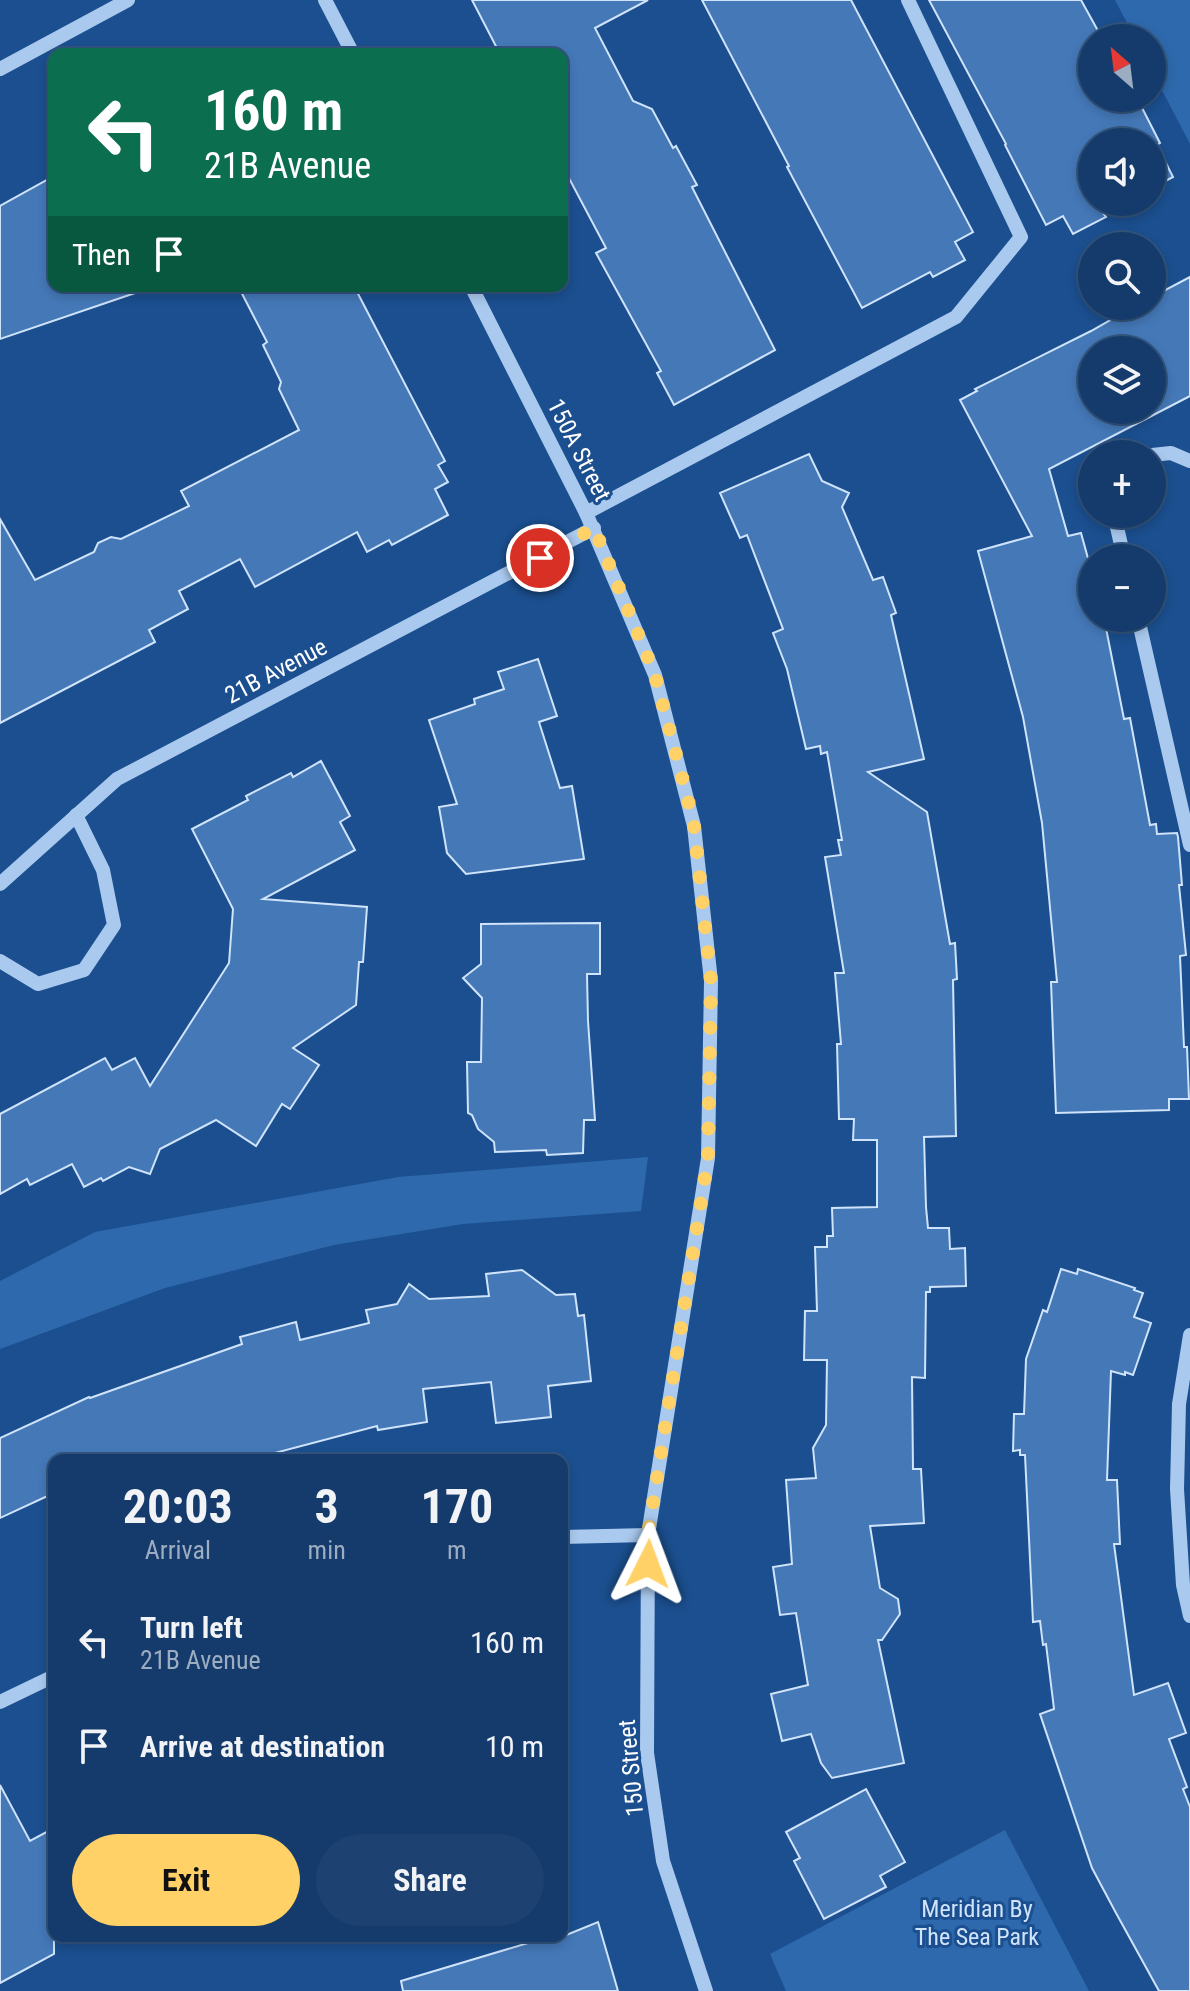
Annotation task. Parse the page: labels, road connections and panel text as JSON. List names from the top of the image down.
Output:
{
  "streets": {
    "street": ["150A Street", "21B Avenue", "150 Street"]
  },
  "crossings": [
    ["150A Street", "21B Avenue"],
    ["150A Street", "150 Street"]
  ],
  "parks": ["Meridian By The Sea Park"],
  "north": "top left",
  "page": {
    "map_buttons": ["+", "−"],
    "turn": ["160 m", "21B Avenue"],
    "then": "Then",
    "eta": [
      "20:03",
      "Arrival",
      "3",
      "min",
      "170",
      "m"
    ],
    "list": [
      {
        "name": "Turn left",
        "note": "21B Avenue",
        "value": "160 m"
      },
      {
        "name": "Arrive at destination",
        "value": "10 m"
      }
    ],
    "buttons": ["Exit", "Share"]
  }
}
